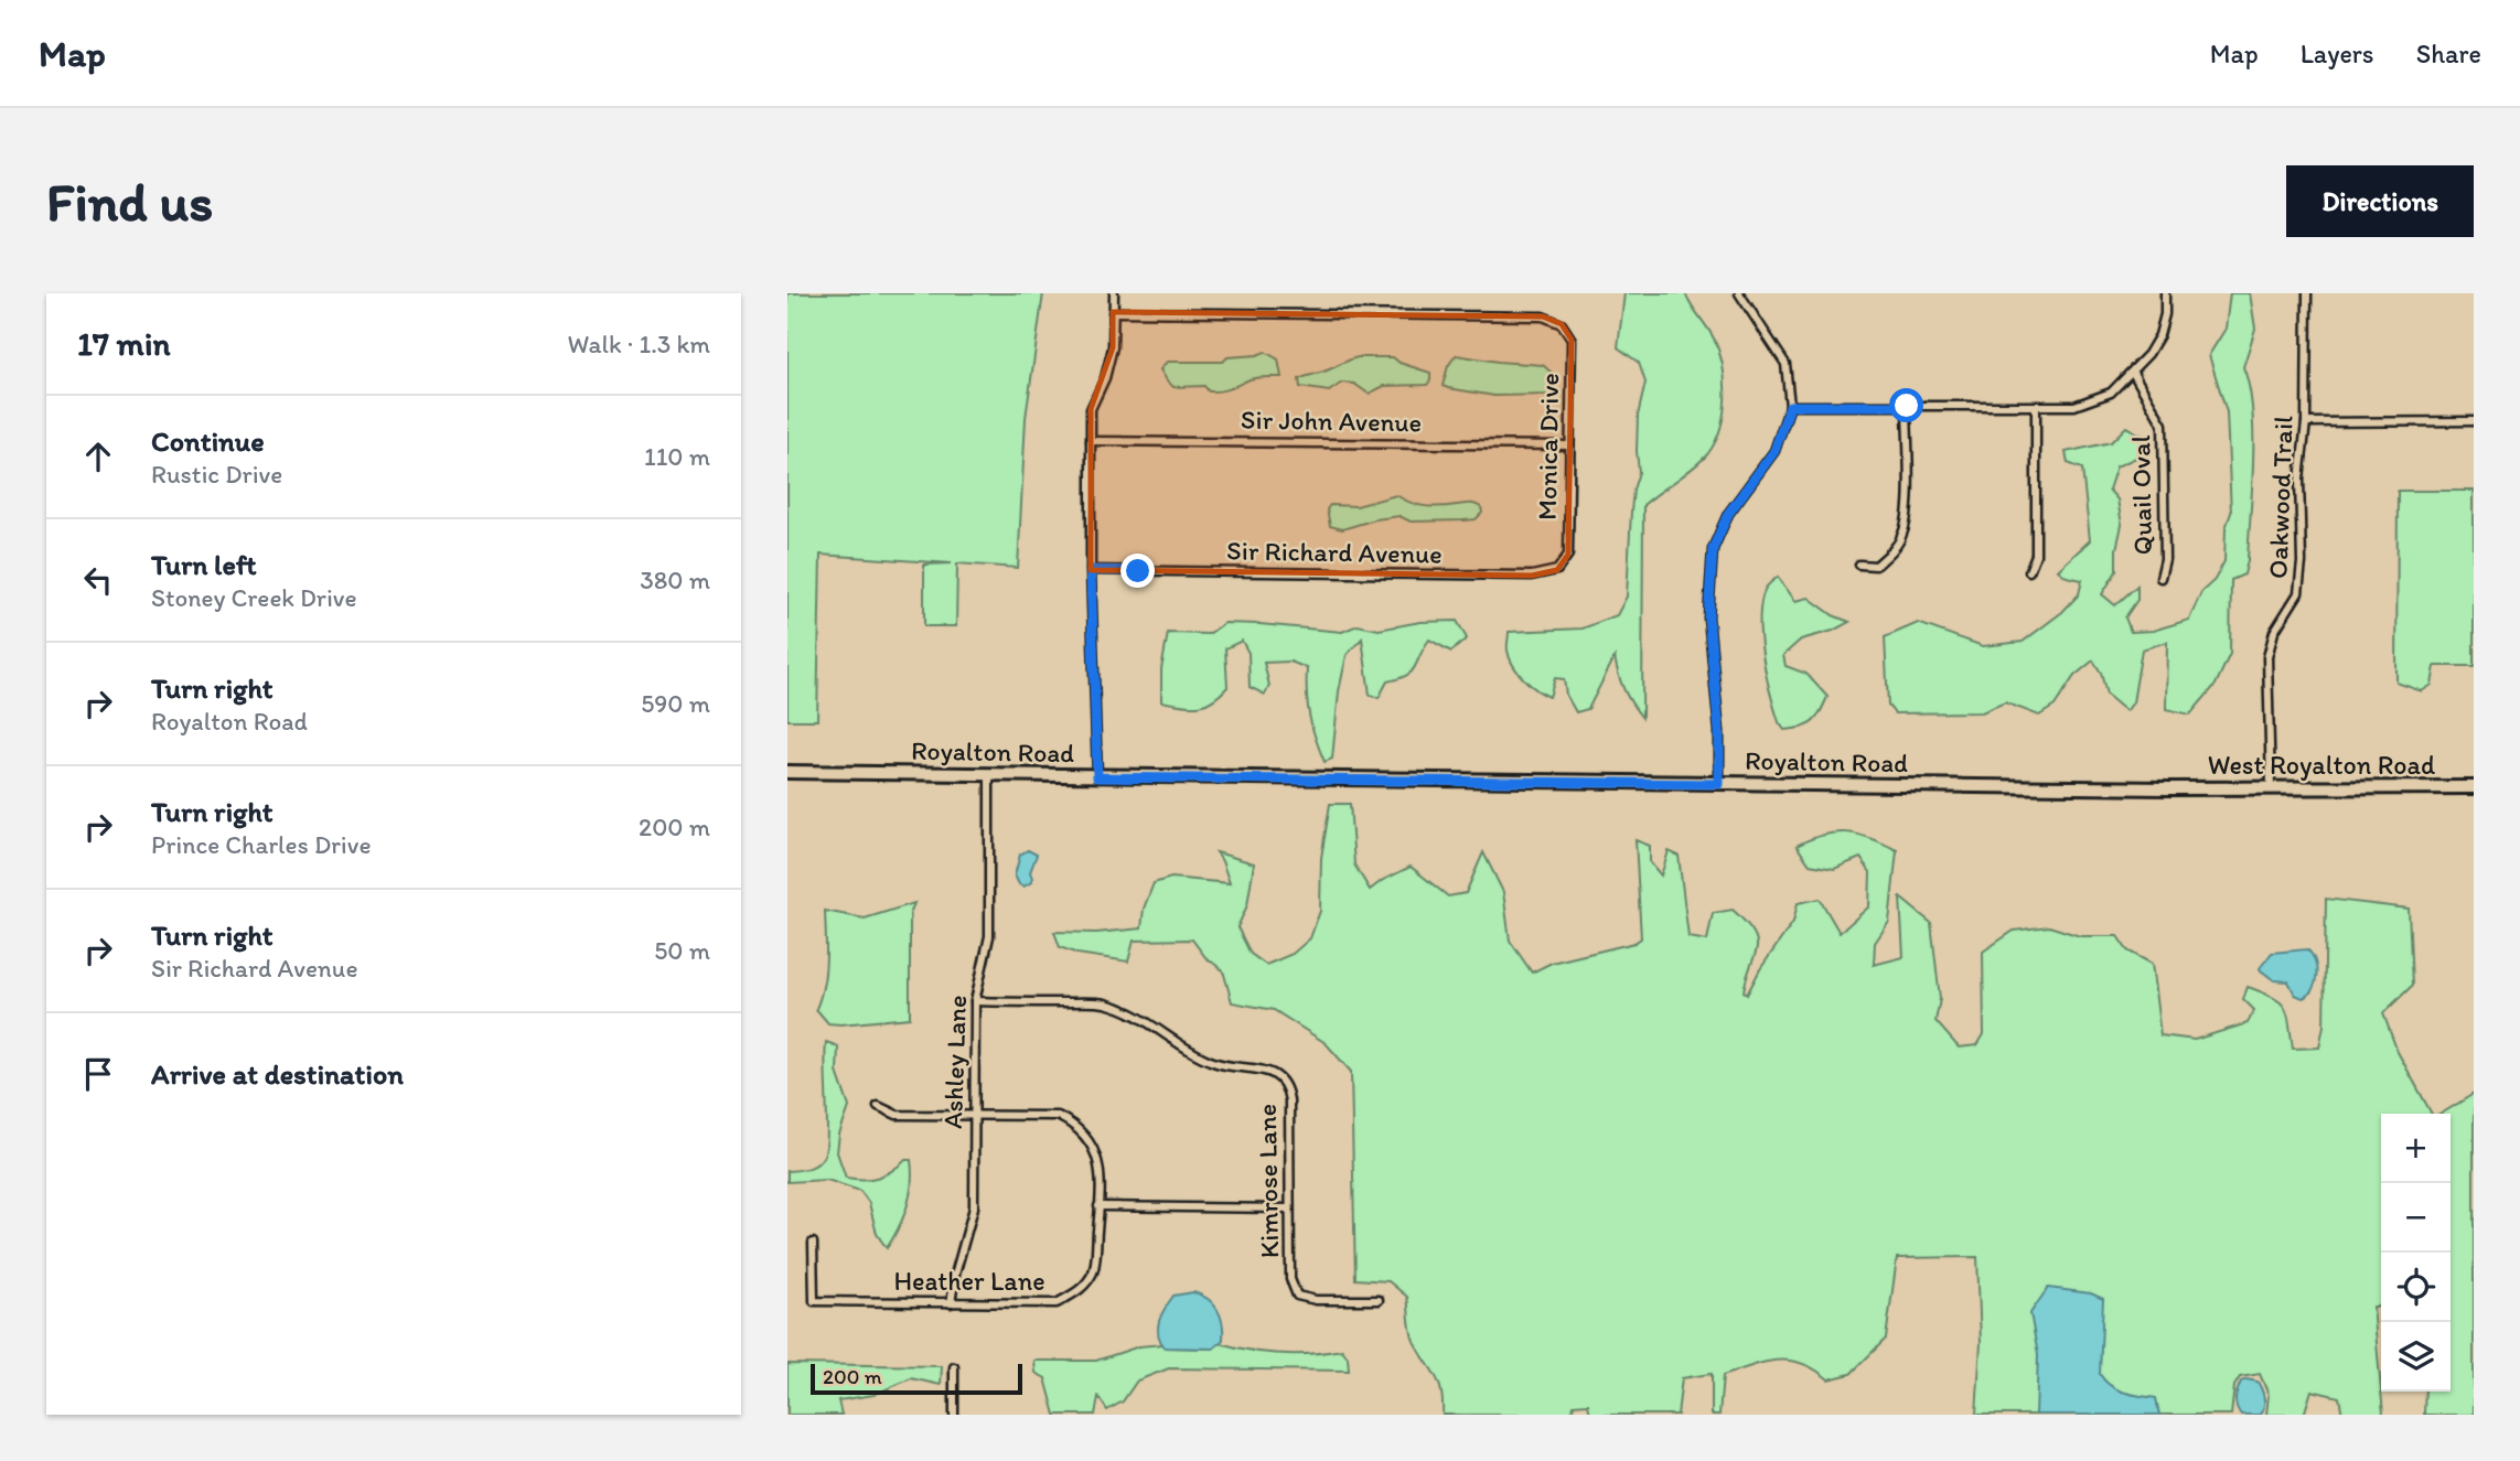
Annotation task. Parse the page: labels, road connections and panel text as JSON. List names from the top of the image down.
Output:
{
  "streets": {
    "main road": ["Royalton Road", "West Royalton Road"],
    "street": [
      "Sir John Avenue",
      "Monica Drive",
      "Quail Oval",
      "Oakwood Trail",
      "Sir Richard Avenue",
      "Ashley Lane",
      "Kimrose Lane",
      "Heather Lane"
    ]
  },
  "crossings": [
    ["Sir John Avenue", "Monica Drive"],
    ["Monica Drive", "Sir Richard Avenue"],
    ["Oakwood Trail", "West Royalton Road"],
    ["Royalton Road", "West Royalton Road"],
    ["Royalton Road", "Ashley Lane"],
    ["Ashley Lane", "Kimrose Lane"],
    ["Ashley Lane", "Heather Lane"]
  ],
  "scale_bar": "200 m",
  "page": {
    "header": "Map",
    "nav": ["Map", "Layers", "Share"],
    "buttons": "Directions",
    "title": "Find us",
    "heading": ["17 min", "Walk · 1.3 km"],
    "list": [
      ["Continue", "Rustic Drive", "110 m"],
      ["Turn left", "Stoney Creek Drive", "380 m"],
      ["Turn right", "Royalton Road", "590 m"],
      ["Turn right", "Prince Charles Drive", "200 m"],
      ["Turn right", "Sir Richard Avenue", "50 m"],
      "Arrive at destination"
    ],
    "map_buttons": ["+", "−"],
    "scale": "200 m"
  }
}
